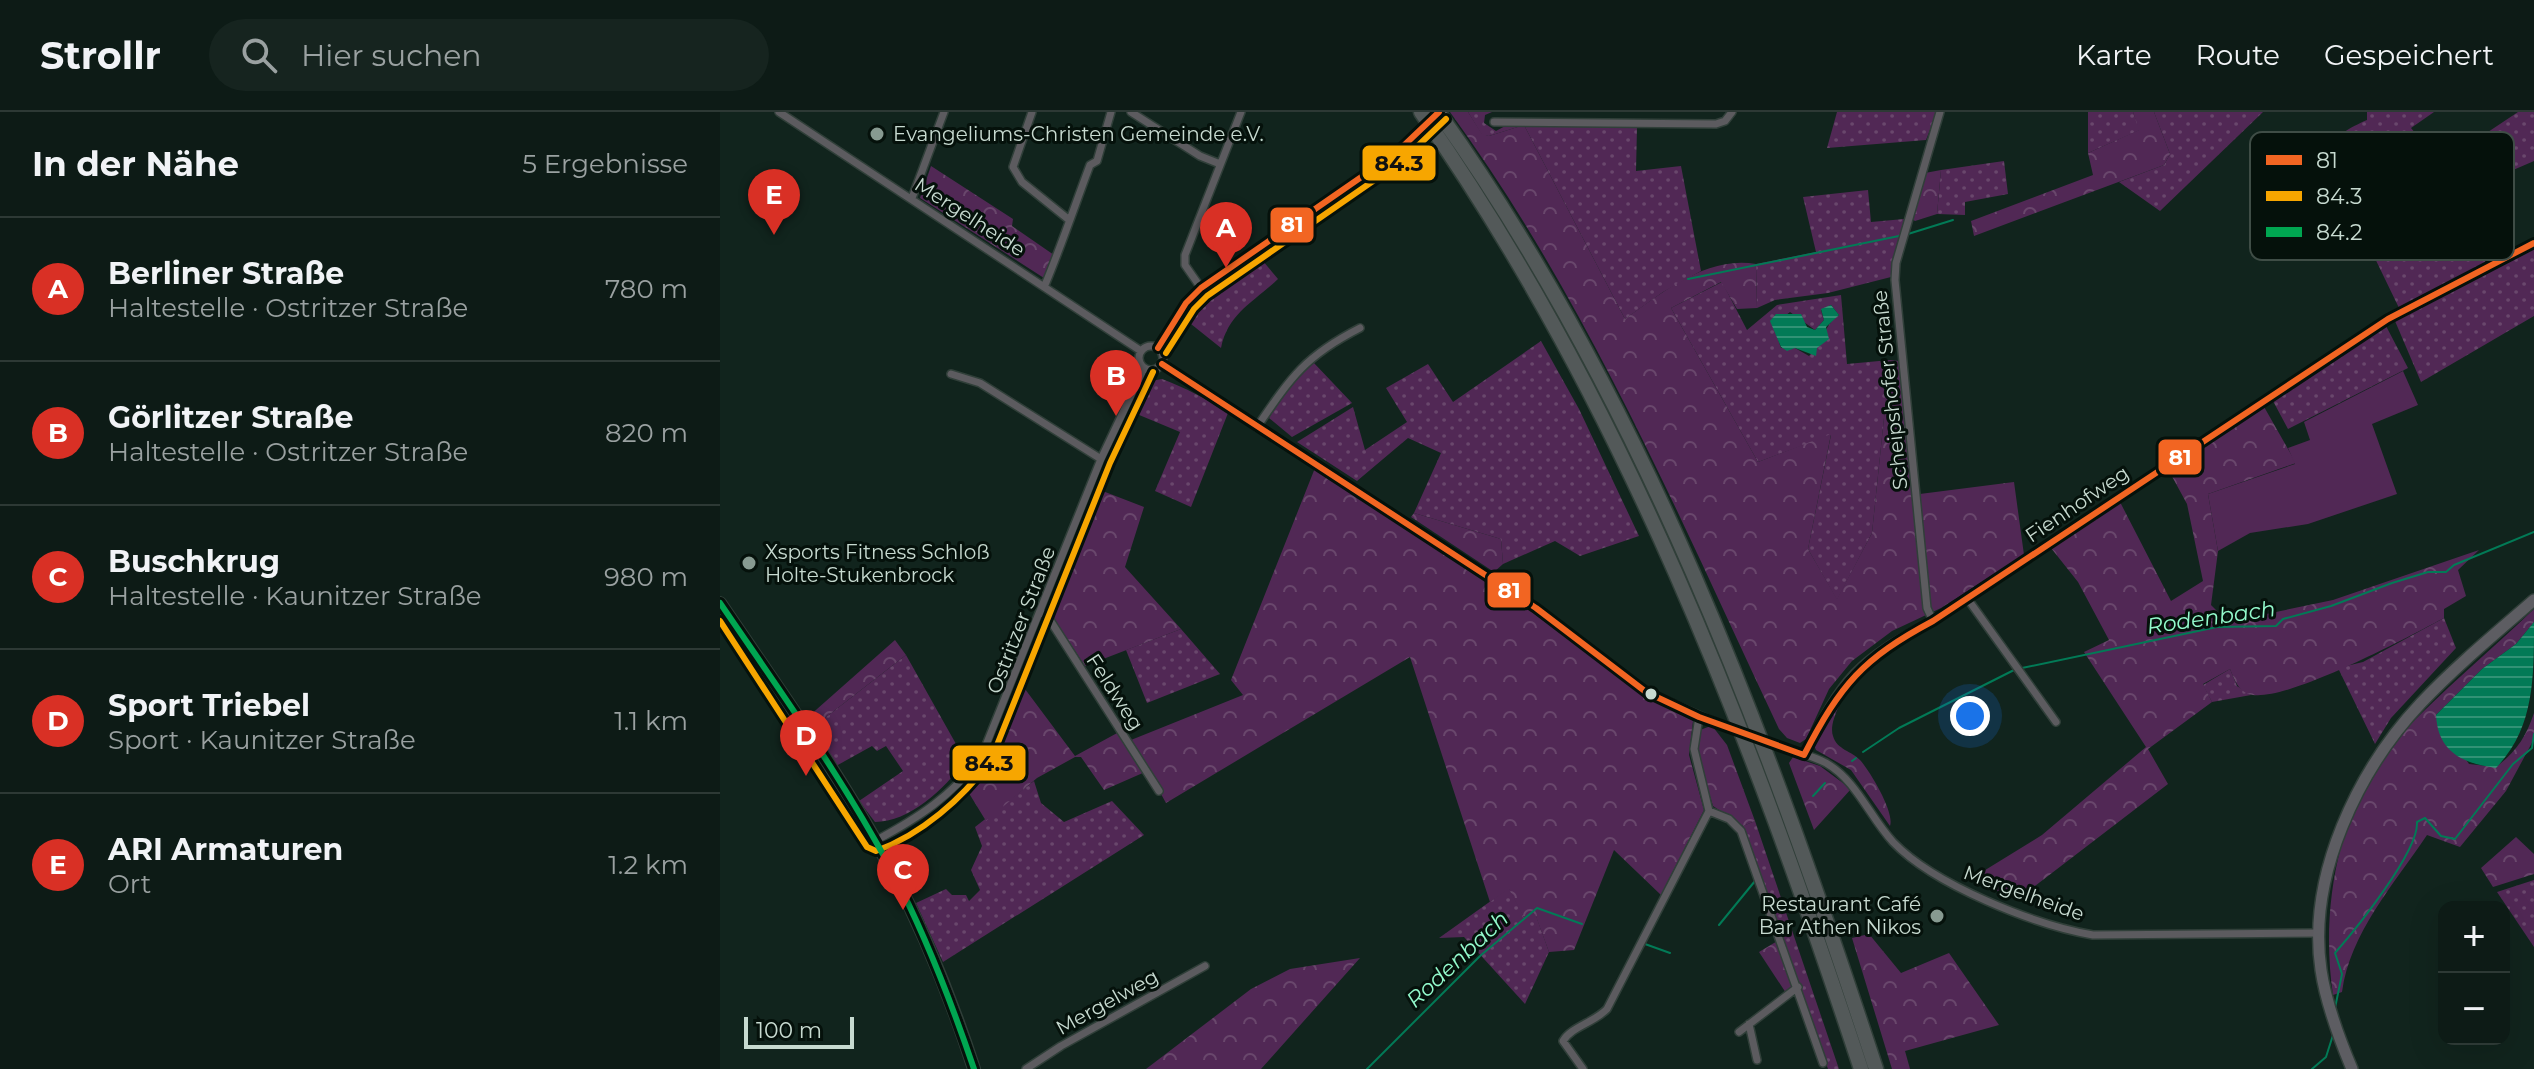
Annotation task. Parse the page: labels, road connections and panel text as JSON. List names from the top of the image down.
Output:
{
  "streets": {
    "street": [
      "Mergelheide",
      "Scheipshofer Straße",
      "Fienhofweg",
      "Ostritzer Straße",
      "Feldweg",
      "Mergelweg"
    ]
  },
  "crossings": [
    ["Mergelheide", "Fienhofweg"],
    ["Mergelheide", "Ostritzer Straße"],
    ["Scheipshofer Straße", "Fienhofweg"],
    ["Ostritzer Straße", "Feldweg"]
  ],
  "water": ["Rodenbach"],
  "places": ["Evangeliums-Christen Gemeinde e.V.", "Xsports Fitness Schloß Holte-Stukenbrock", "Restaurant Café Bar Athen Nikos"],
  "lines": ["transit line 81", "transit line 84.3", "transit line 84.2"],
  "legend": ["81", "84.3", "84.2"],
  "scale_bar": "100 m",
  "page": {
    "header": "Strollr",
    "search": "Hier suchen",
    "nav": ["Karte", "Route", "Gespeichert"],
    "heading": ["In der Nähe", "5 Ergebnisse"],
    "pins": [
      "E",
      "A",
      "B",
      "D",
      "C"
    ],
    "list": [
      {
        "mark": "A",
        "name": "Berliner Straße",
        "note": "Haltestelle · Ostritzer Straße",
        "value": "780 m"
      },
      {
        "mark": "B",
        "name": "Görlitzer Straße",
        "note": "Haltestelle · Ostritzer Straße",
        "value": "820 m"
      },
      {
        "mark": "C",
        "name": "Buschkrug",
        "note": "Haltestelle · Kaunitzer Straße",
        "value": "980 m"
      },
      {
        "mark": "D",
        "name": "Sport Triebel",
        "note": "Sport · Kaunitzer Straße",
        "value": "1.1 km"
      },
      {
        "mark": "E",
        "name": "ARI Armaturen",
        "note": "Ort",
        "value": "1.2 km"
      }
    ],
    "map_buttons": ["+", "−"],
    "scale": "100 m"
  }
}
